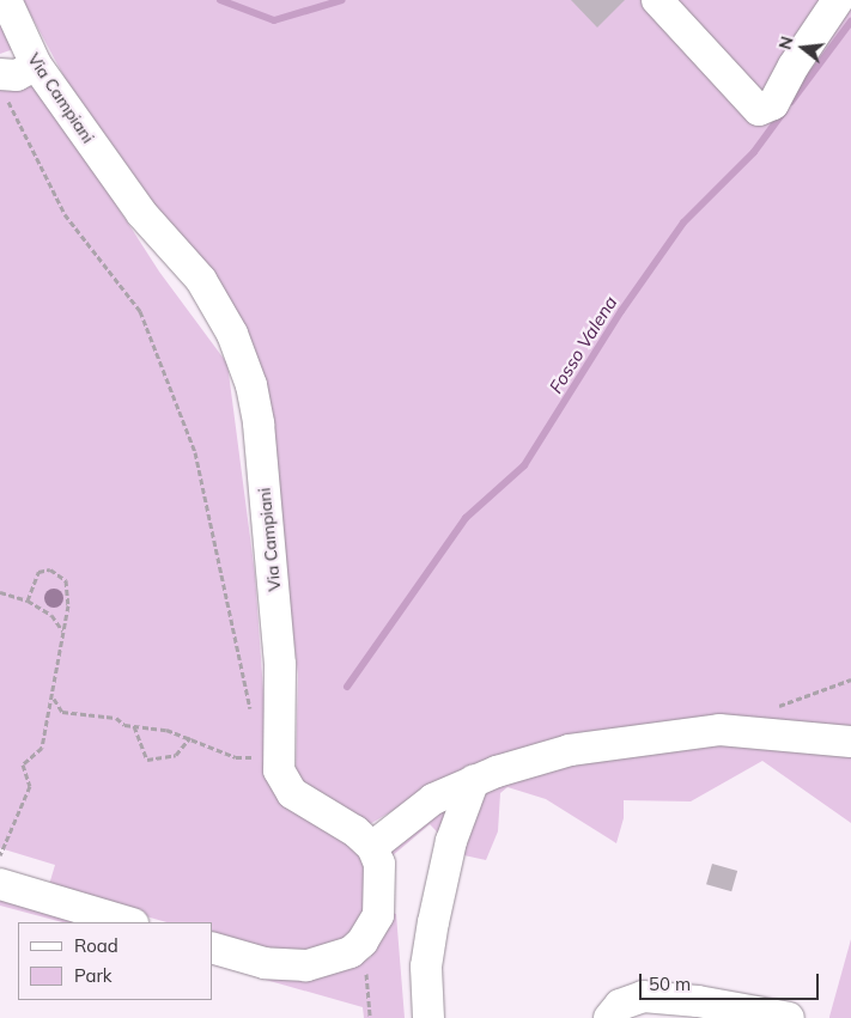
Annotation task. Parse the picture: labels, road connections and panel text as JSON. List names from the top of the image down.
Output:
{
  "streets": {
    "street": ["Via Campiani"]
  },
  "water": ["Fosso Valena"],
  "legend": ["Road", "Park"],
  "scale_bar": "50 m",
  "north": "left"
}
